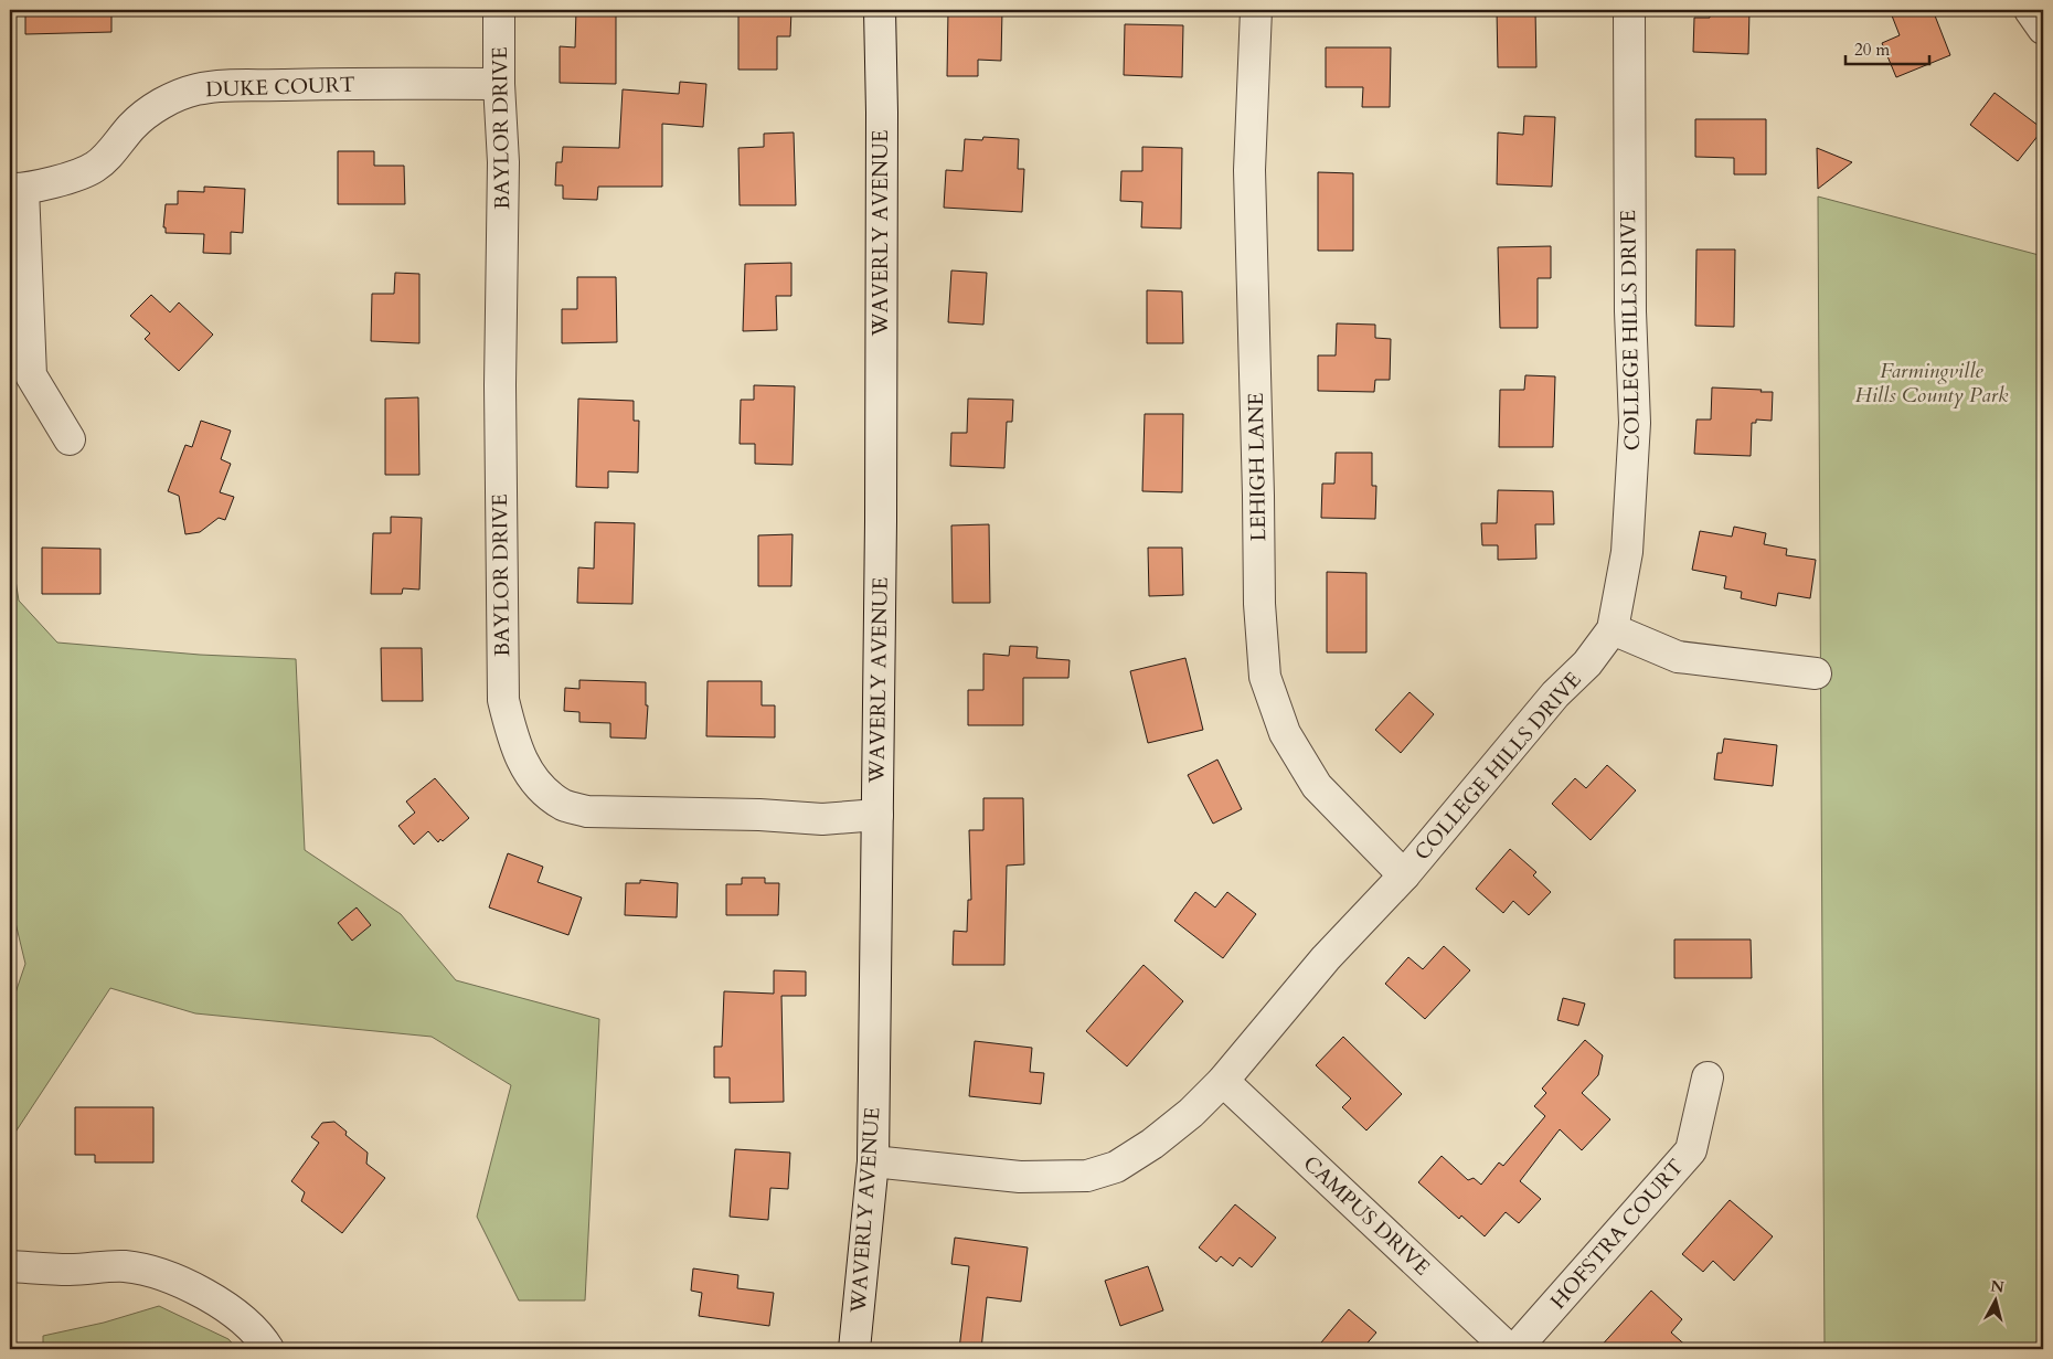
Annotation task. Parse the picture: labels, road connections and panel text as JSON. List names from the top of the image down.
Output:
{
  "streets": {
    "street": [
      "DUKE COURT",
      "BAYLOR DRIVE",
      "WAVERLY AVENUE",
      "COLLEGE HILLS DRIVE",
      "LEHIGH LANE",
      "CAMPUS DRIVE",
      "HOFSTRA COURT"
    ]
  },
  "crossings": [
    ["DUKE COURT", "BAYLOR DRIVE"],
    ["BAYLOR DRIVE", "WAVERLY AVENUE"],
    ["WAVERLY AVENUE", "COLLEGE HILLS DRIVE"],
    ["COLLEGE HILLS DRIVE", "LEHIGH LANE"],
    ["COLLEGE HILLS DRIVE", "CAMPUS DRIVE"]
  ],
  "parks": ["Farmingville Hills County Park"],
  "scale_bar": "20 m",
  "north": "top"
}
